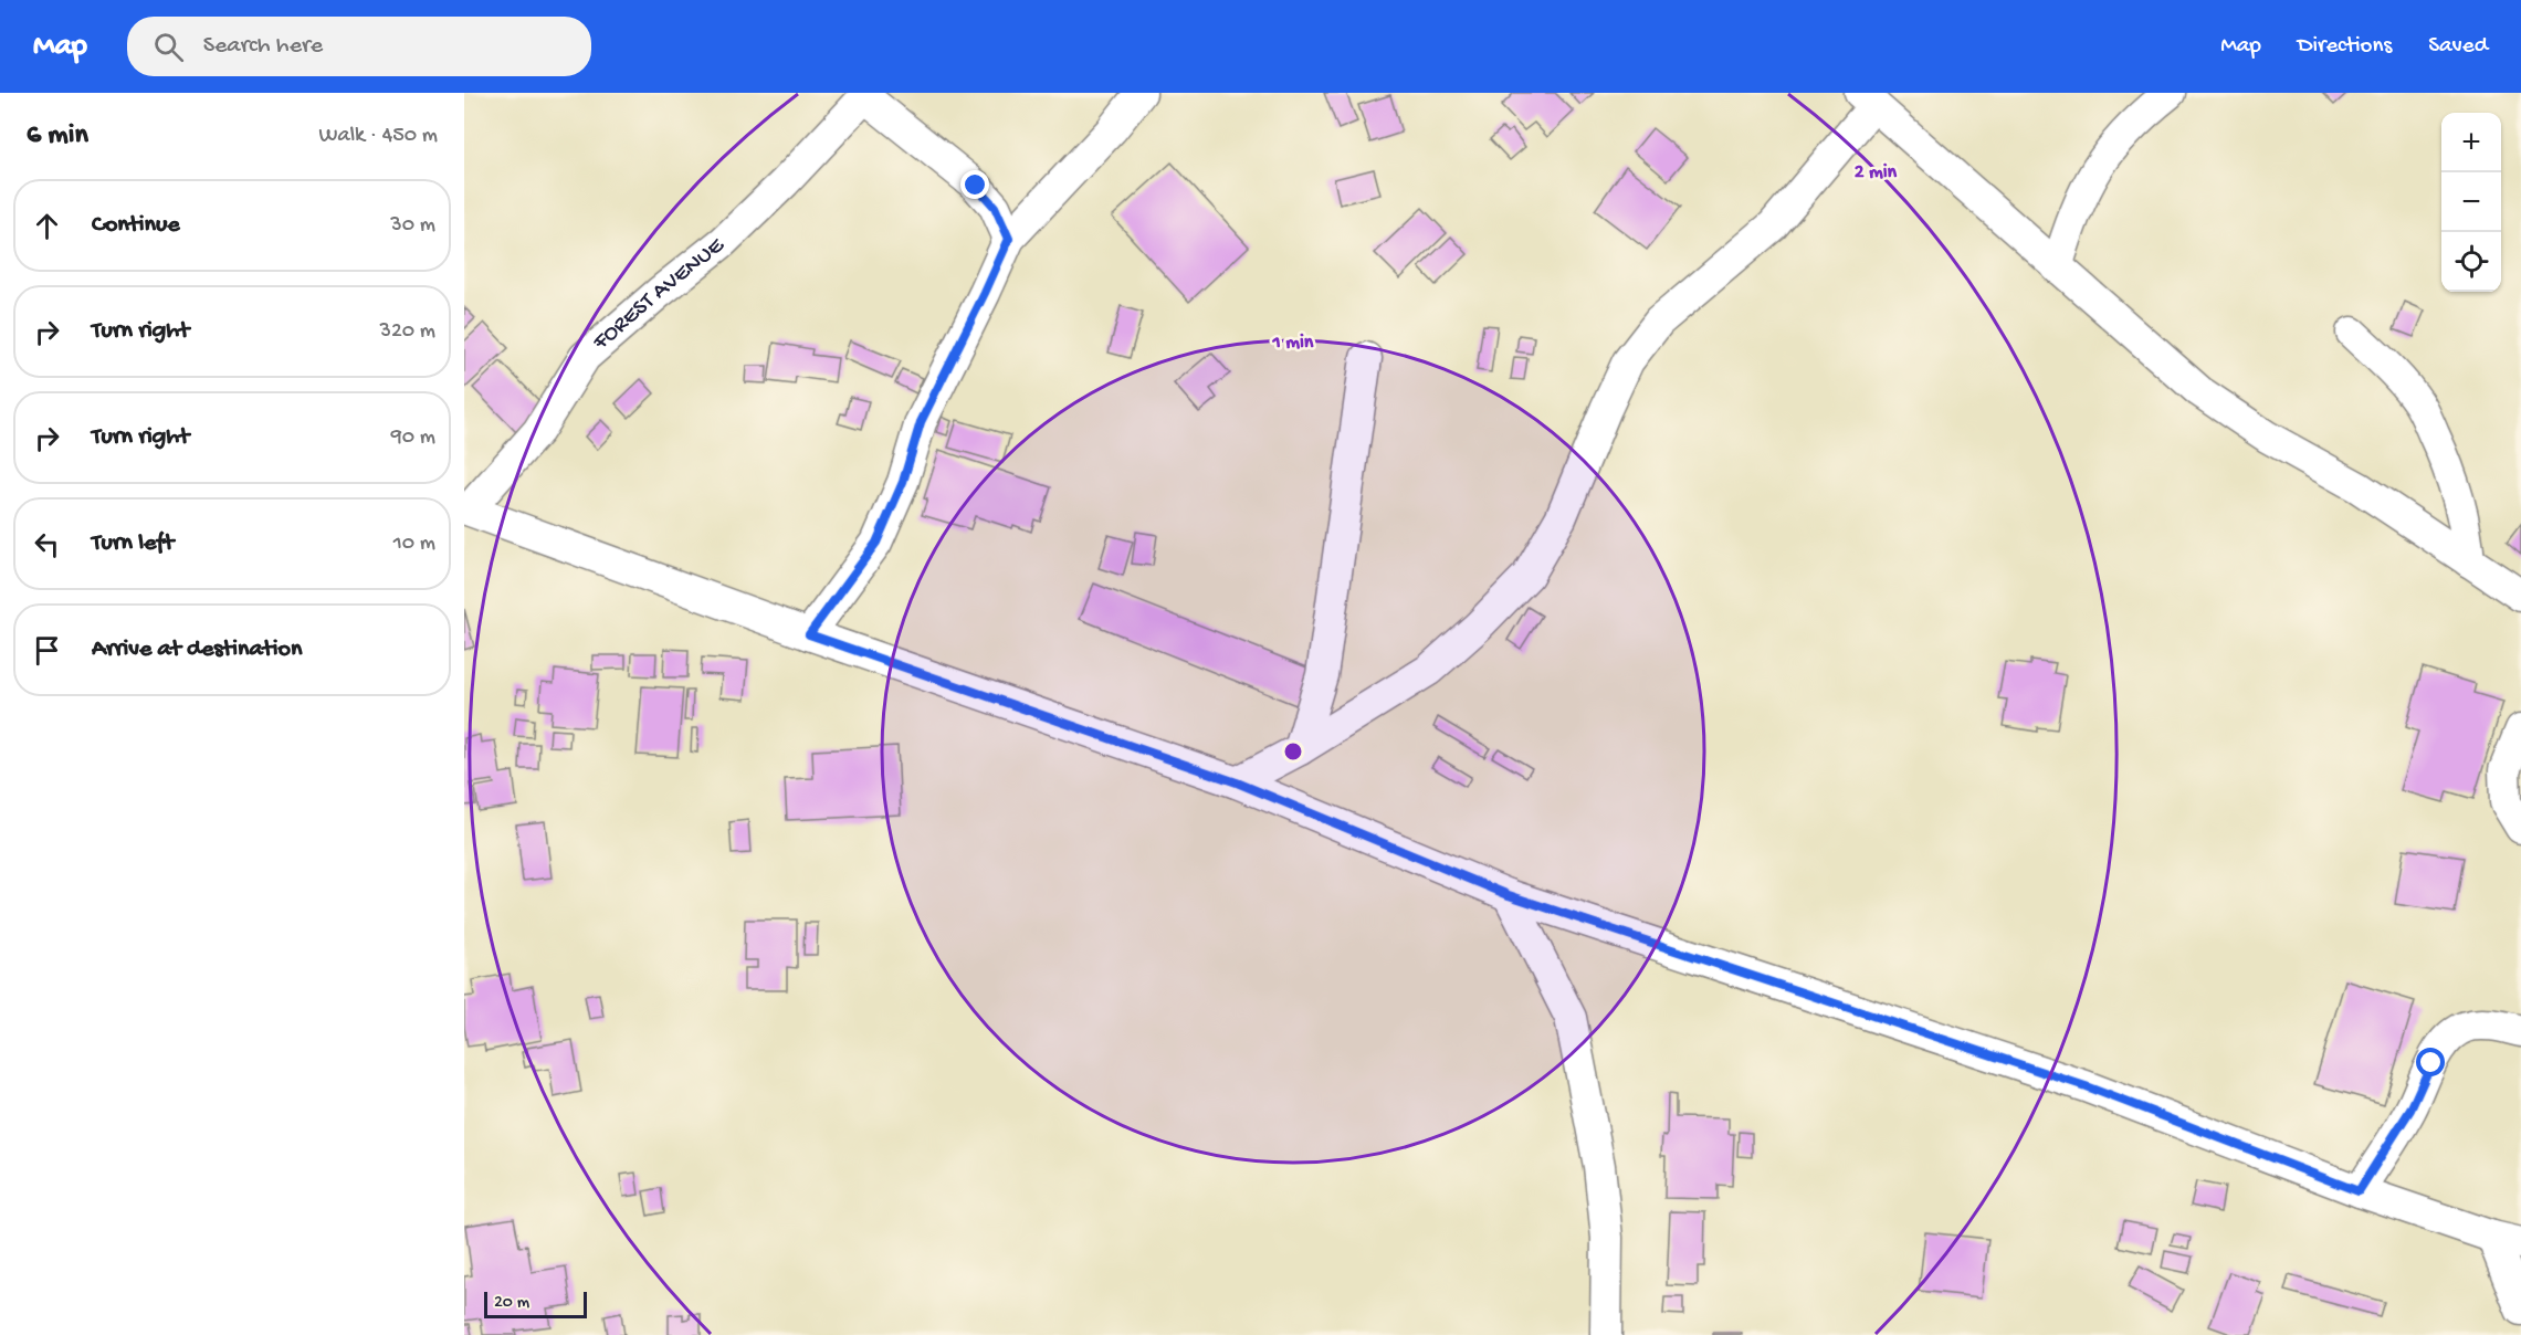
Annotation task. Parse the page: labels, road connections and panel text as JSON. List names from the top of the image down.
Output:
{
  "streets": {
    "street": ["FOREST AVENUE"]
  },
  "scale_bar": "20 m",
  "page": {
    "header": "Map",
    "search": "Search here",
    "nav": ["Map", "Directions", "Saved"],
    "heading": ["6 min", "Walk · 450 m"],
    "map_buttons": ["+", "−"],
    "list": [
      ["Continue", "30 m"],
      ["Turn right", "320 m"],
      ["Turn right", "90 m"],
      ["Turn left", "10 m"],
      "Arrive at destination"
    ],
    "scale": "20 m"
  },
  "rings": ["2 min", "1 min"]
}
